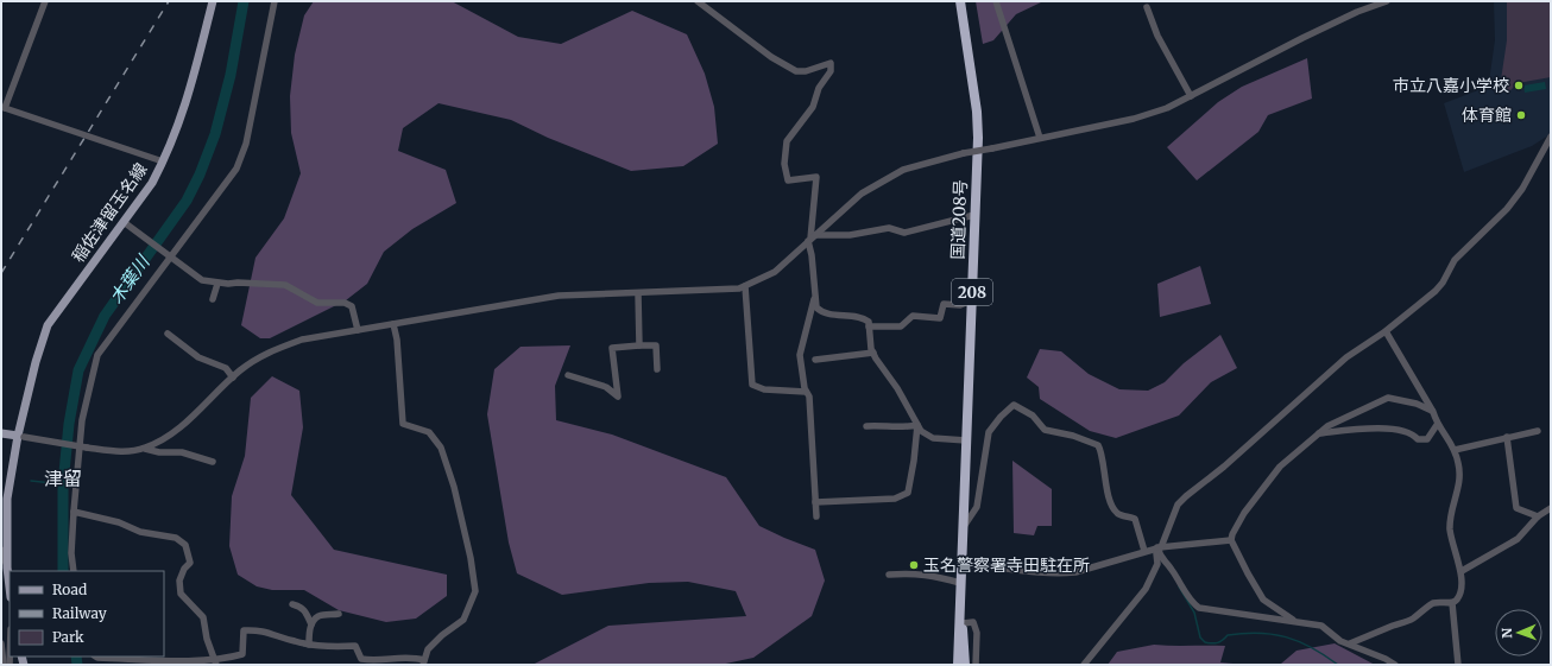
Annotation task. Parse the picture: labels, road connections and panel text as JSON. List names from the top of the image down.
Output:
{
  "streets": {
    "highway": ["国道208号", "208"],
    "main road": ["稲佐津留玉名線"]
  },
  "districts": ["津留"],
  "water": ["木葉川"],
  "places": ["市立八嘉小学校", "体育館", "玉名警察署寺田駐在所"],
  "legend": ["Road", "Railway", "Park"],
  "north": "left"
}
